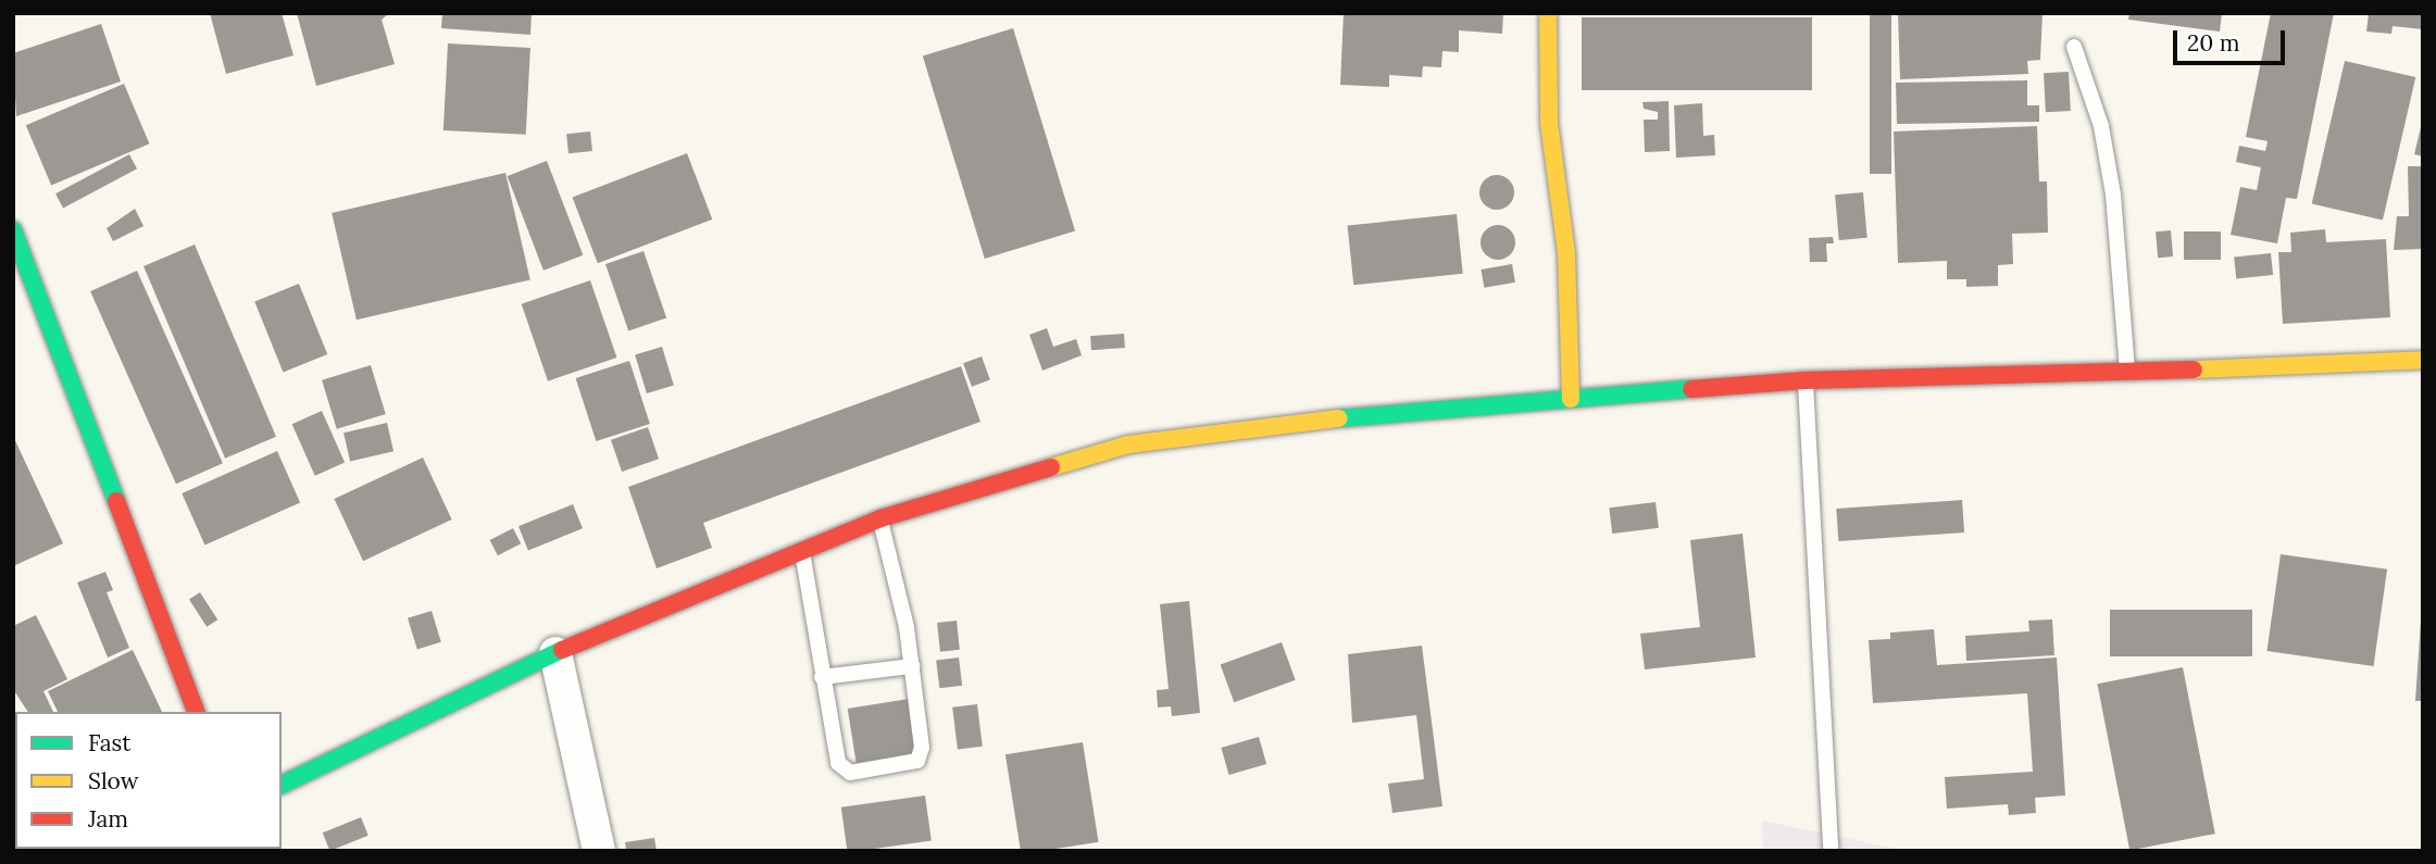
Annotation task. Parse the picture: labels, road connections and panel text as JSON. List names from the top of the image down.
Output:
{
  "legend": ["Fast", "Slow", "Jam"],
  "scale_bar": "20 m"
}
